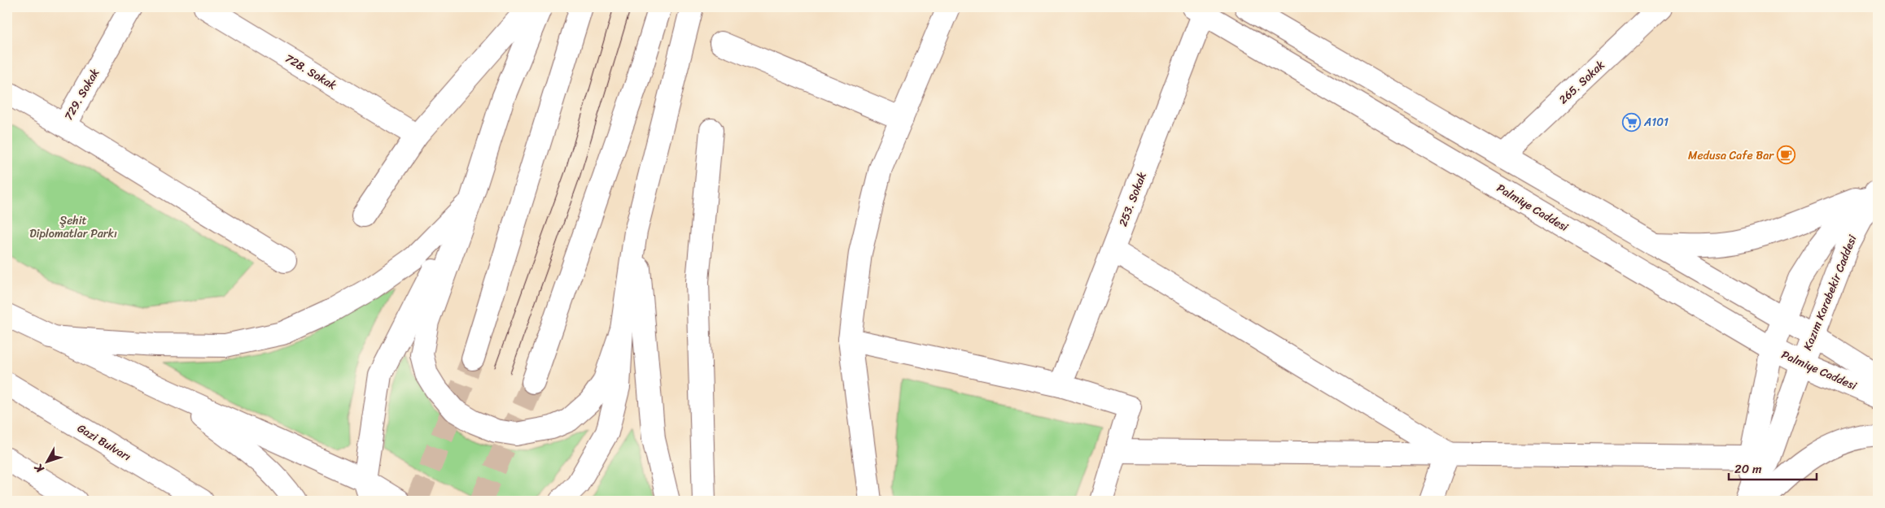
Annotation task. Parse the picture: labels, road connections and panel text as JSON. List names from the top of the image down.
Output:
{
  "streets": {
    "main road": [
      "728. Sokak",
      "265. Sokak",
      "729. Sokak",
      "253. Sokak",
      "Palmiye Caddesi",
      "Kazım Karabekir Caddesi",
      "Gazi Bulvarı"
    ]
  },
  "crossings": [
    ["265. Sokak", "Palmiye Caddesi"],
    ["253. Sokak", "Palmiye Caddesi"],
    ["Palmiye Caddesi", "Kazım Karabekir Caddesi"]
  ],
  "parks": ["Şehit Diplomatlar Parkı"],
  "places": {
    "supermarket": ["A101"],
    "cafe": ["Medusa Cafe Bar"]
  },
  "scale_bar": "20 m",
  "north": "bottom left"
}
